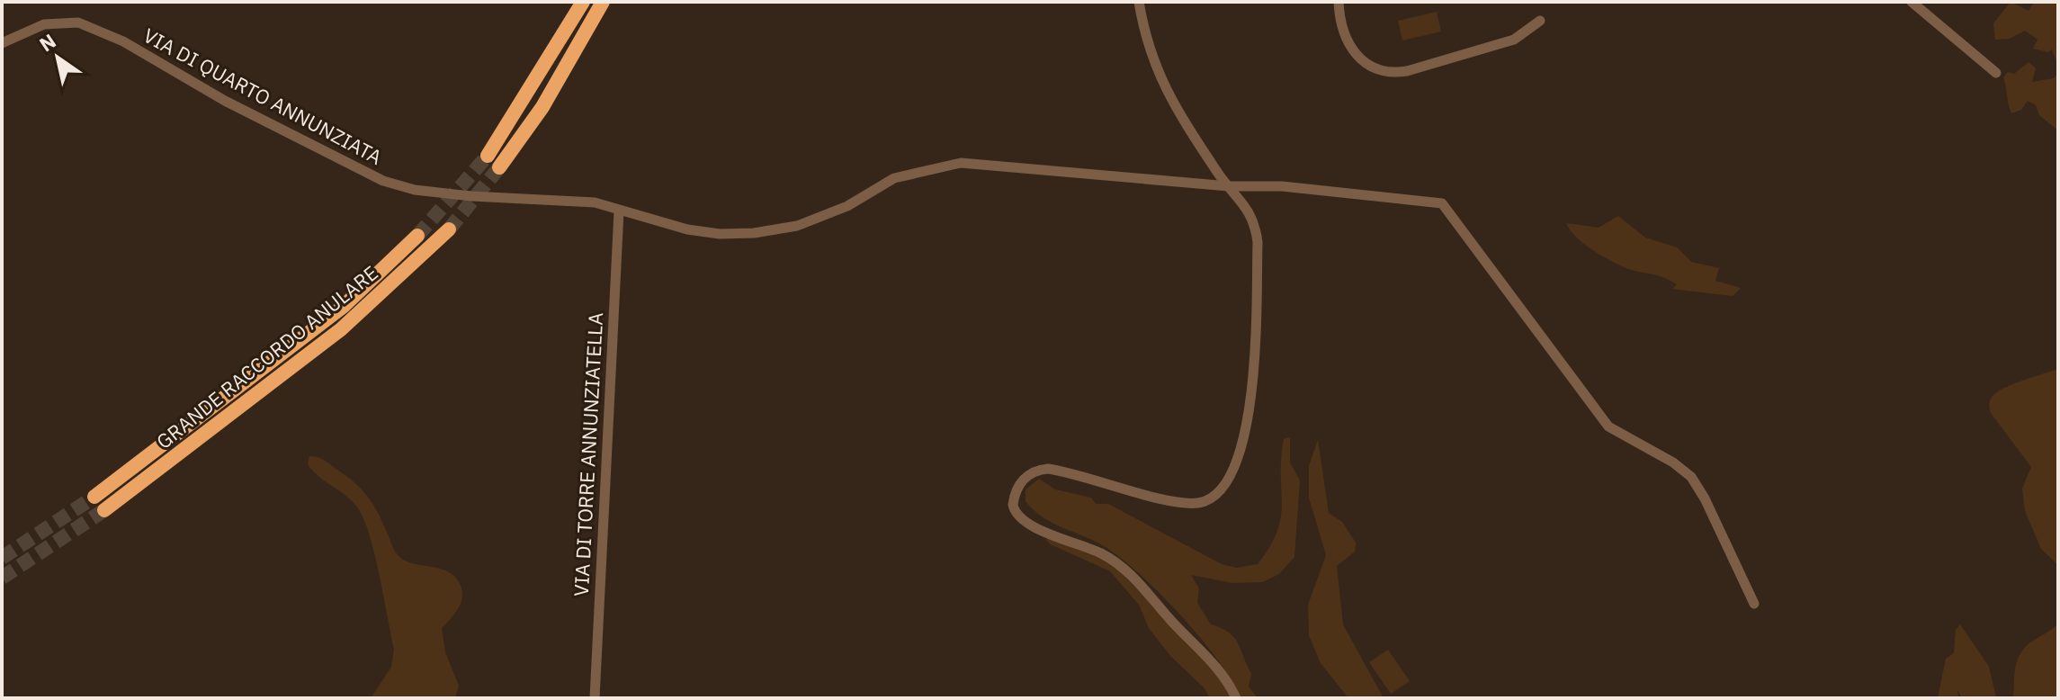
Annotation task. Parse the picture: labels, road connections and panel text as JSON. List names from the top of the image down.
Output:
{
  "streets": {
    "highway": ["GRANDE RACCORDO ANULARE"],
    "street": ["VIA DI QUARTO ANNUNZIATA", "VIA DI TORRE ANNUNZIATELLA"]
  },
  "crossings": [
    ["VIA DI QUARTO ANNUNZIATA", "VIA DI TORRE ANNUNZIATELLA"]
  ],
  "north": "top left"
}
